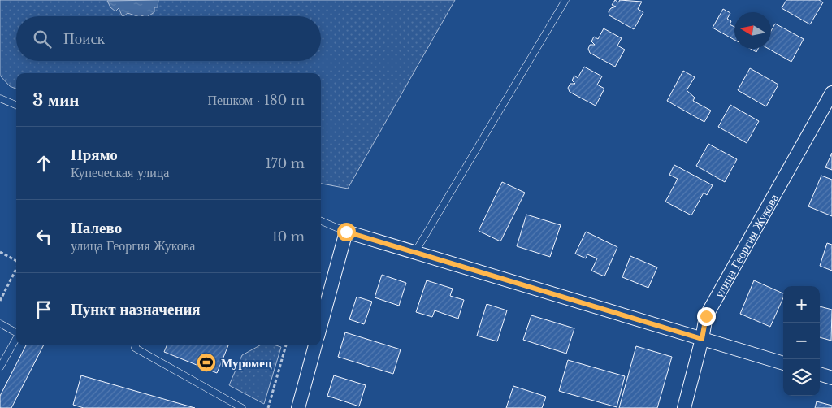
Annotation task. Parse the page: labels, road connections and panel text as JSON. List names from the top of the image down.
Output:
{
  "streets": {
    "street": ["улица Георгия Жукова"]
  },
  "places": {
    "sports": ["Муромец"]
  },
  "north": "left",
  "page": {
    "search": "Поиск",
    "heading": ["3 мин", "Пешком · 180 m"],
    "list": [
      ["Прямо", "Купеческая улица", "170 m"],
      ["Налево", "улица Георгия Жукова", "10 m"],
      "Пункт назначения"
    ],
    "map_buttons": ["+", "−"]
  }
}
